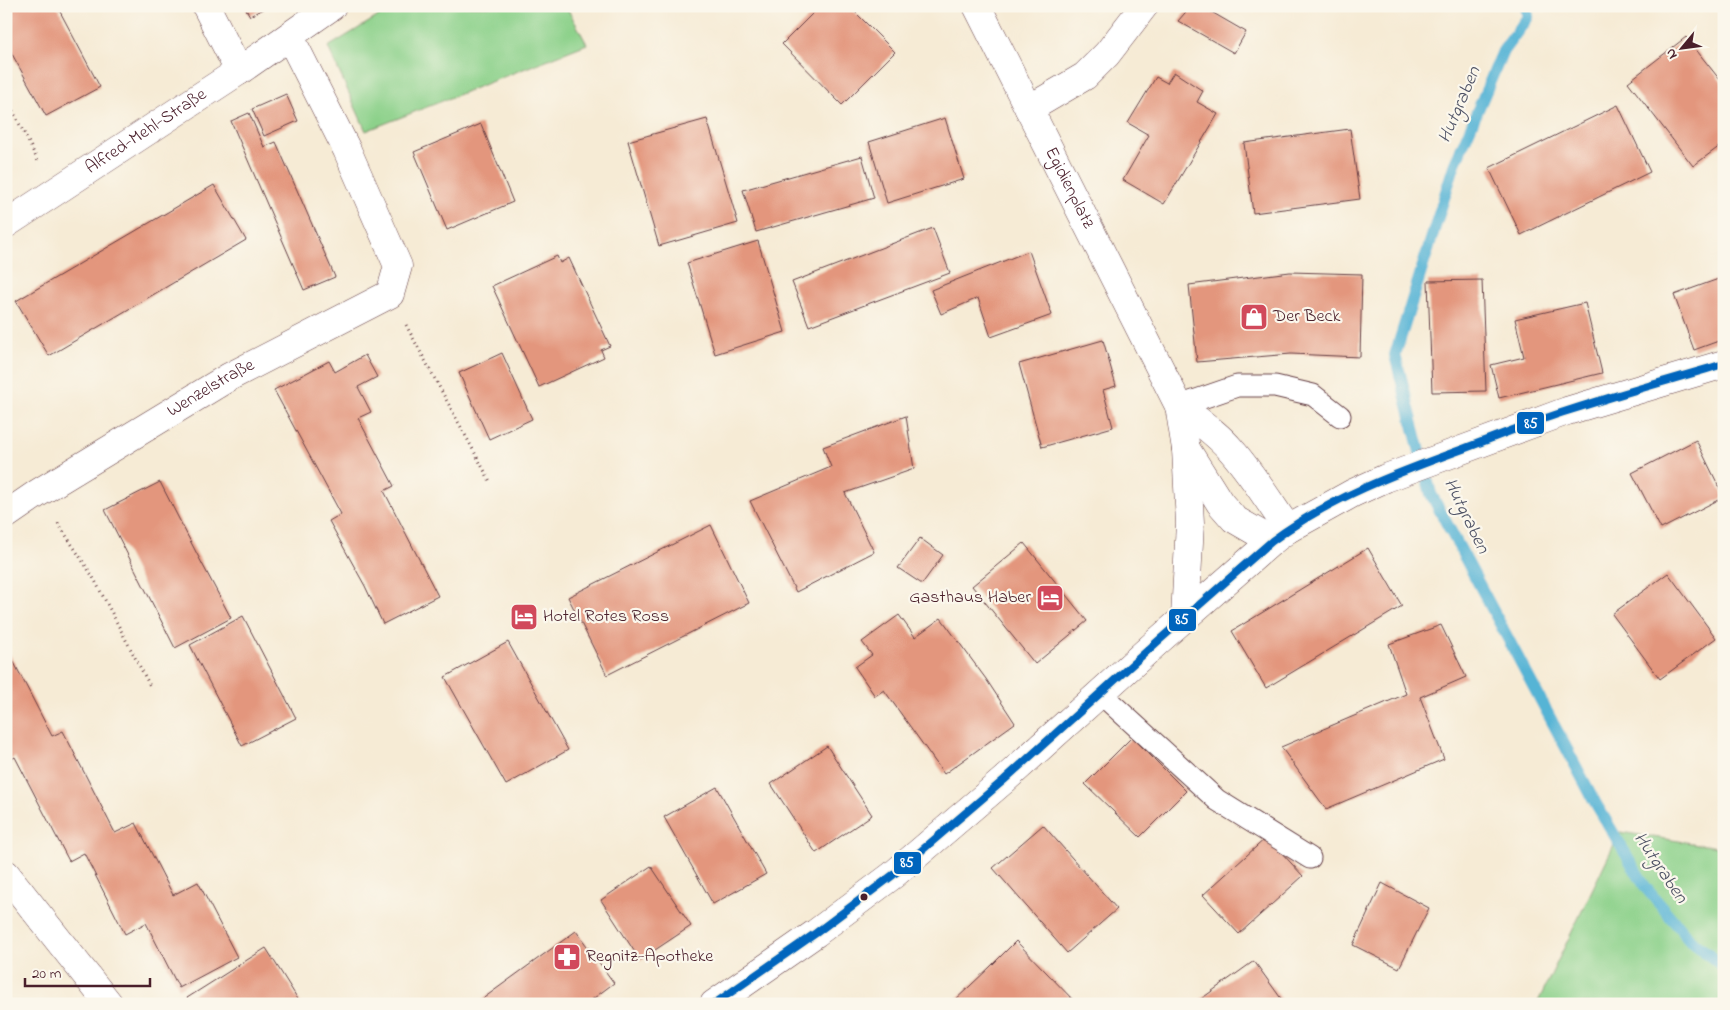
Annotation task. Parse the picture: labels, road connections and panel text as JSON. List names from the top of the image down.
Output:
{
  "streets": {
    "street": ["Alfred-Mehl-Straße", "Egidienplatz", "Wenzelstraße"]
  },
  "water": ["Hutgraben"],
  "places": {
    "shop": ["Der Beck"],
    "hotel": ["Gasthaus Haber", "Hotel Rotes Ross"],
    "pharmacy": ["Regnitz-Apotheke"]
  },
  "lines": ["transit line 85"],
  "scale_bar": "20 m",
  "north": "bottom left"
}
